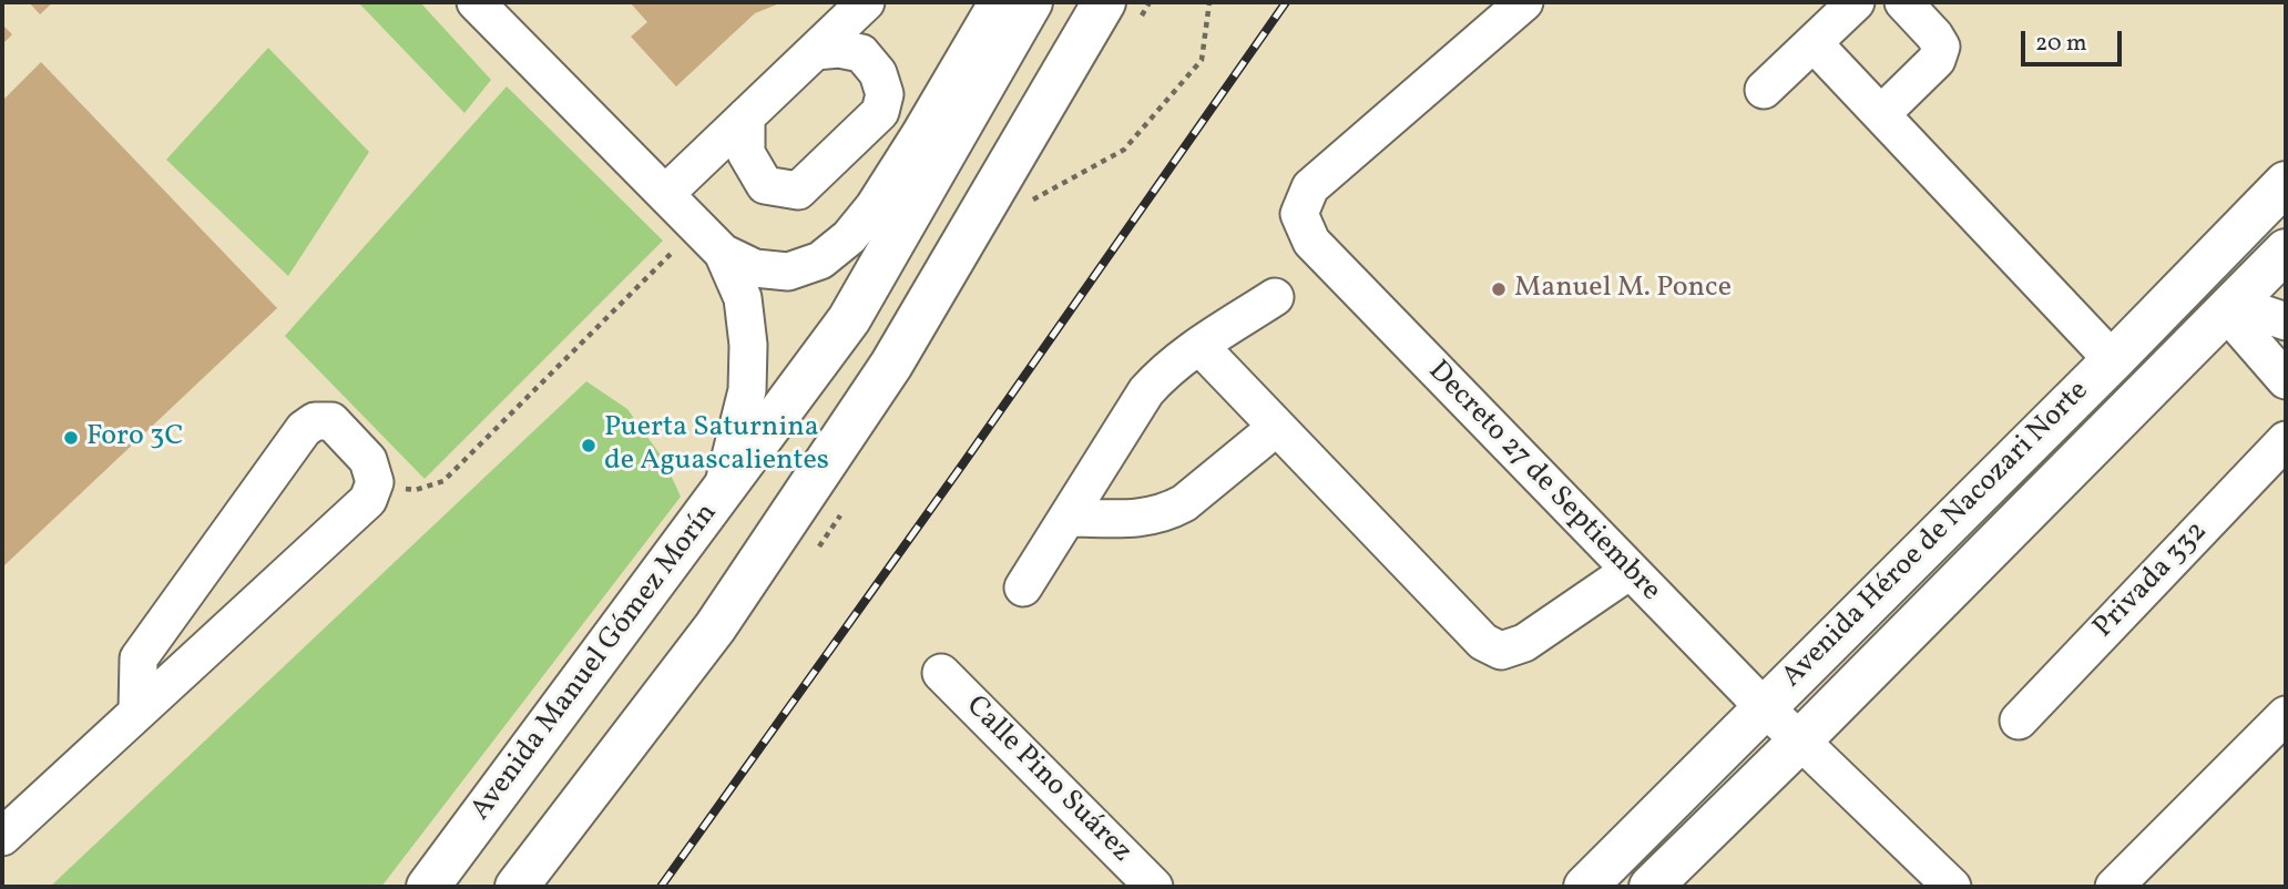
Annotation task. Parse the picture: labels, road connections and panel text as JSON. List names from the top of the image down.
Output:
{
  "streets": {
    "main road": ["Avenida Héroe de Nacozari Norte", "Avenida Manuel Gómez Morín"],
    "street": ["Decreto 27 de Septiembre", "Privada 332", "Calle Pino Suárez"]
  },
  "crossings": [
    ["Decreto 27 de Septiembre", "Avenida Héroe de Nacozari Norte"]
  ],
  "places": ["Manuel M. Ponce", "Foro 3C", "Puerta Saturnina de Aguascalientes"],
  "scale_bar": "20 m"
}
